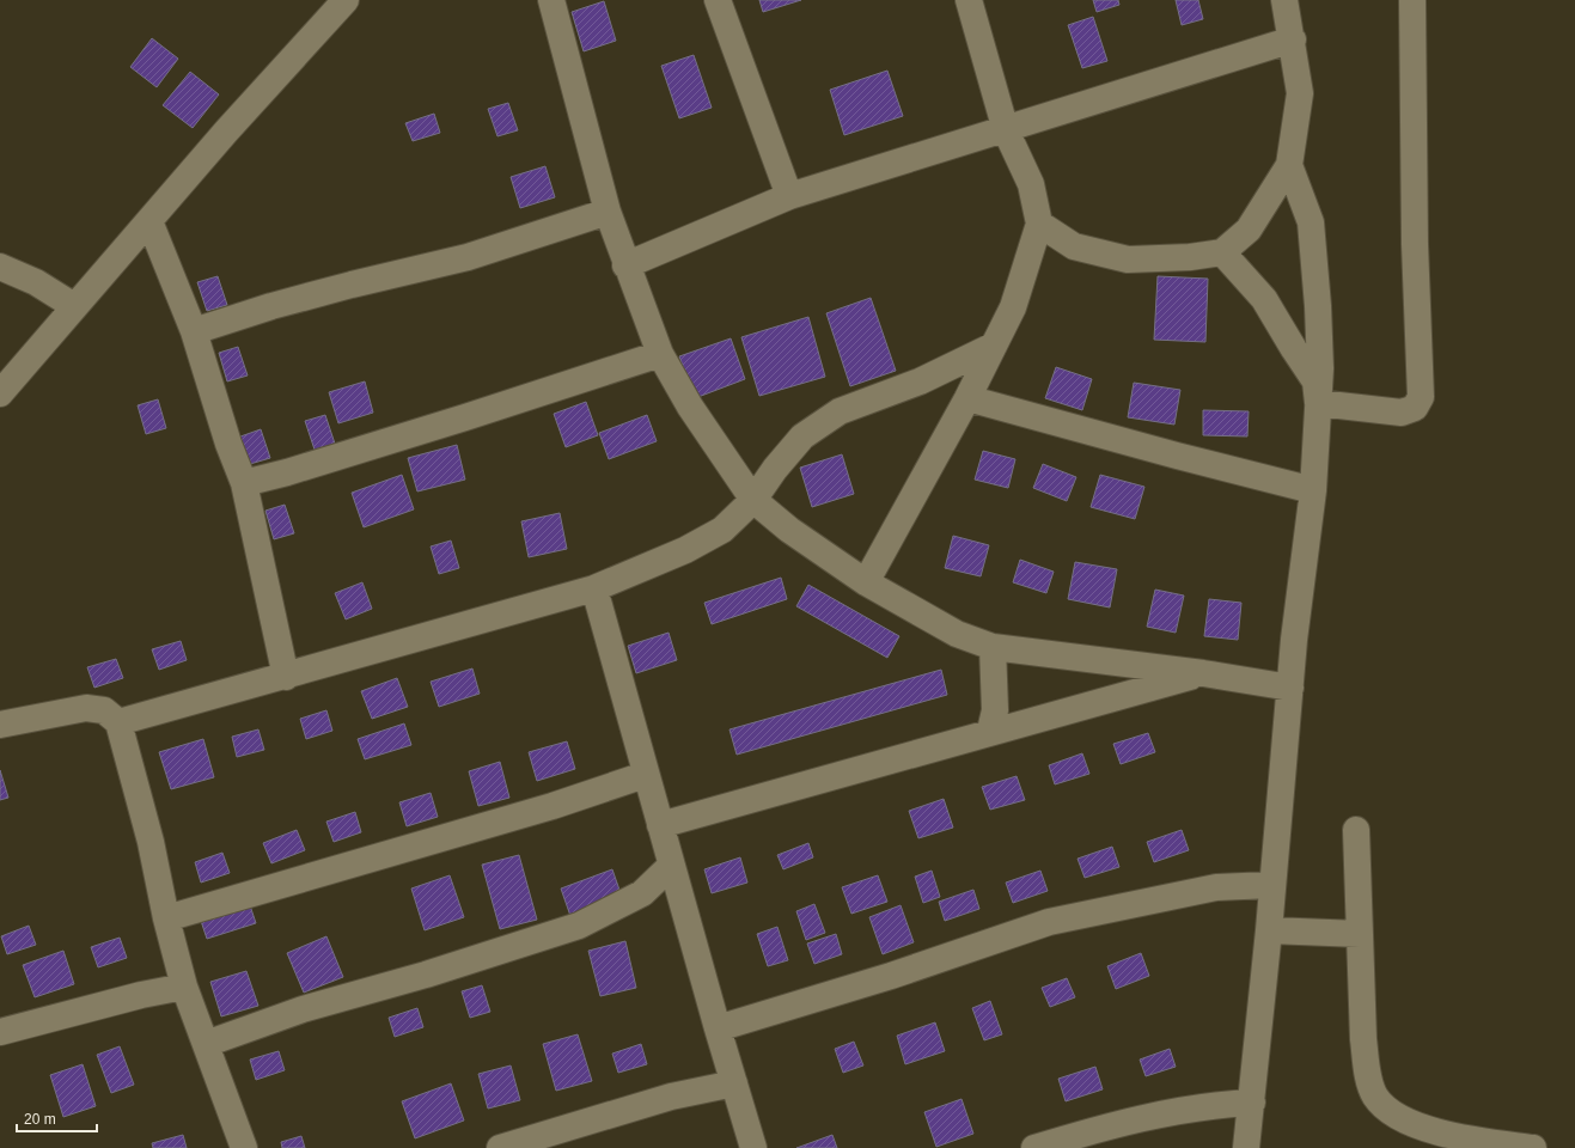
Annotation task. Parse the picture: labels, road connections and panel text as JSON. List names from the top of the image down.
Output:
{
  "scale_bar": "20 m"
}
